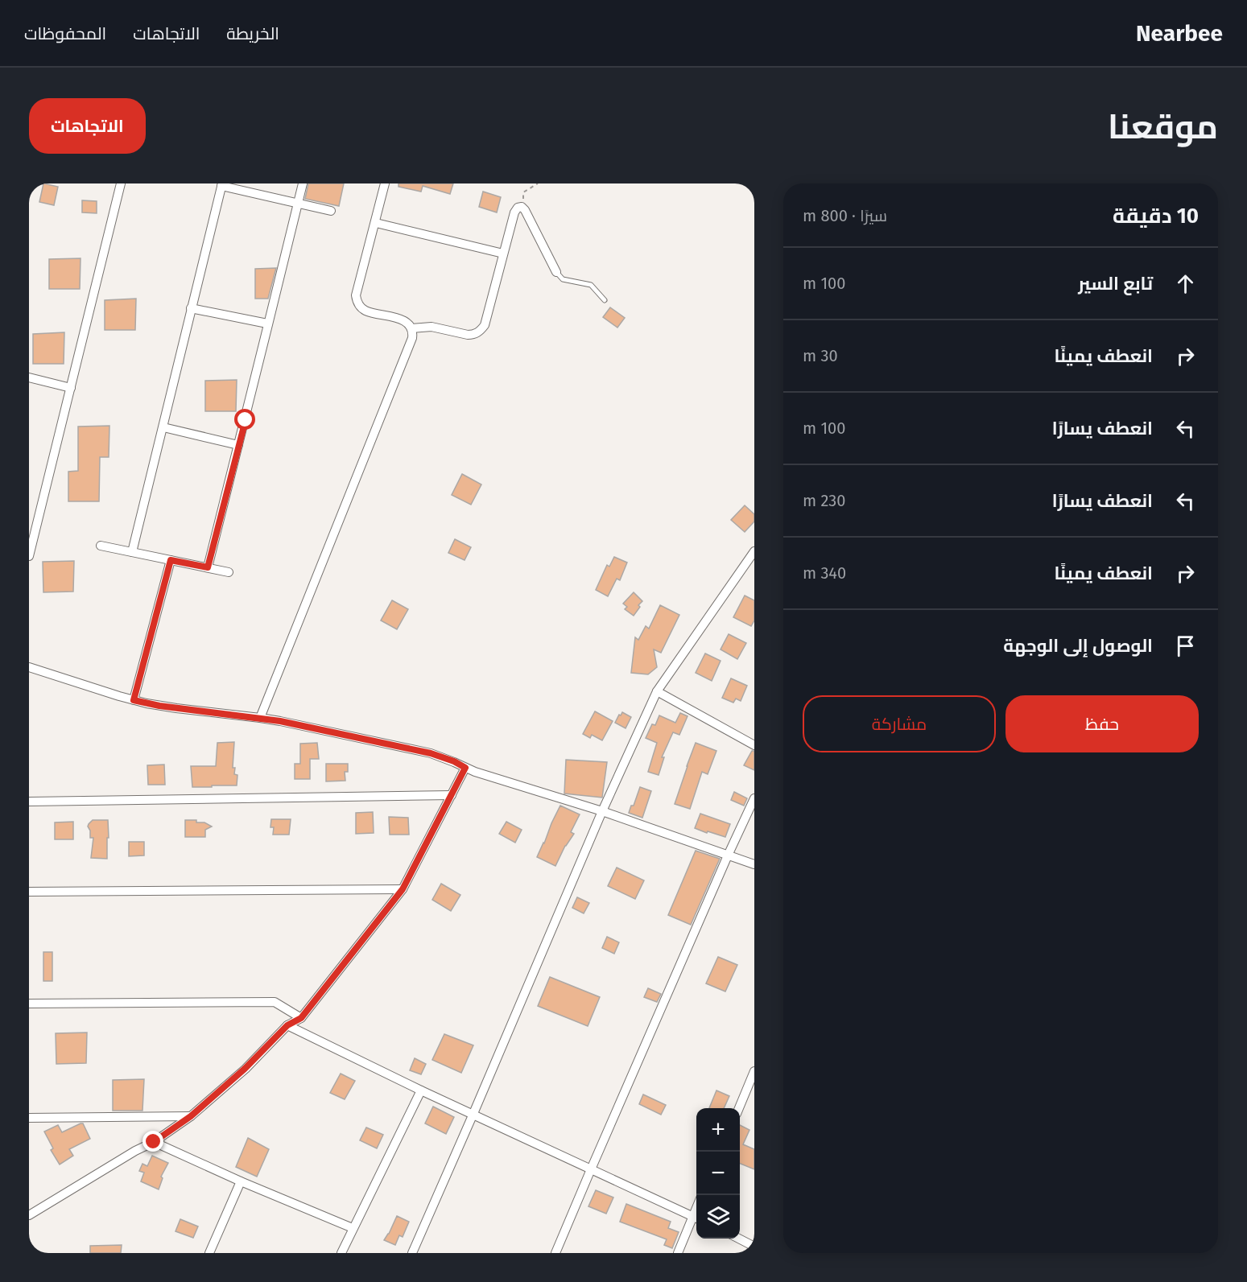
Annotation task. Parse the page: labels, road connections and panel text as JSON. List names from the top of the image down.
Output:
{
  "page": {
    "header": "Nearbee",
    "nav": ["الخريطة", "الاتجاهات", "المحفوظات"],
    "title": "موقعنا",
    "buttons": [
      "الاتجاهات",
      ["حفظ", "مشاركة"]
    ],
    "heading": ["10 دقيقة", "سيرًا · 800 m"],
    "list": [
      ["تابع السير", "100 m"],
      ["انعطف يمينًا", "30 m"],
      ["انعطف يسارًا", "100 m"],
      ["انعطف يسارًا", "230 m"],
      ["انعطف يمينًا", "340 m"],
      "الوصول إلى الوجهة"
    ],
    "map_buttons": ["+", "−"]
  }
}
